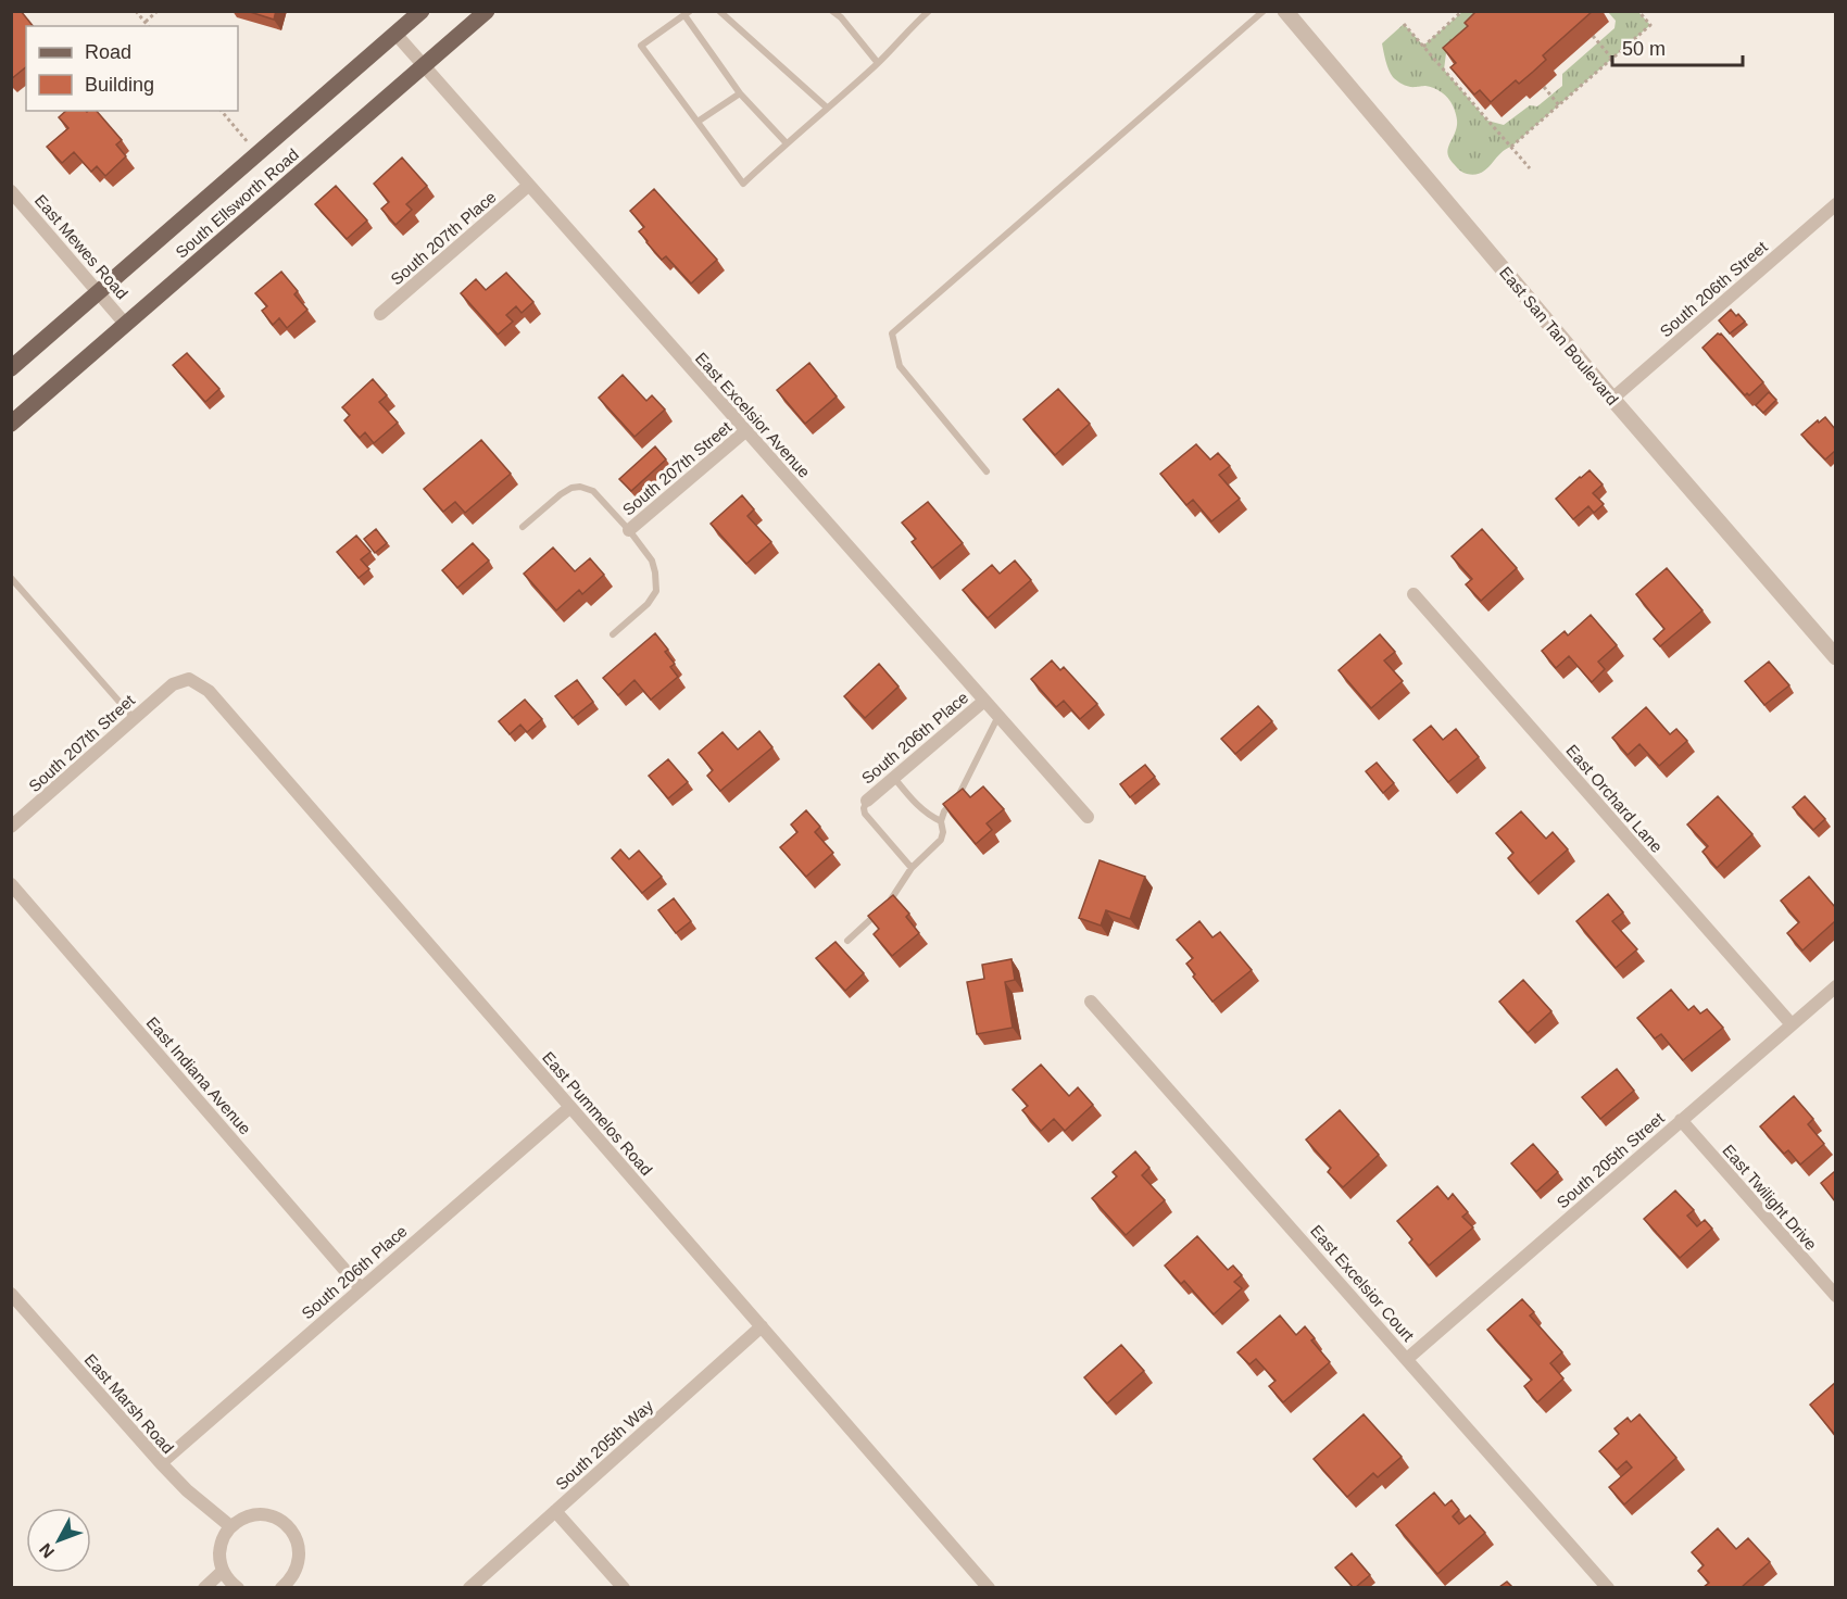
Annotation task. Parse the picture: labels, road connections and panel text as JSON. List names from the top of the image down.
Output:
{
  "streets": {
    "main road": ["South Ellsworth Road"],
    "street": [
      "South 207th Place",
      "East Mewes Road",
      "South 206th Street",
      "East San Tan Boulevard",
      "East Excelsior Avenue",
      "South 207th Street",
      "South 206th Place",
      "East Orchard Lane",
      "East Indiana Avenue",
      "East Pummelos Road",
      "South 205th Street",
      "East Twilight Drive",
      "East Excelsior Court",
      "East Marsh Road",
      "South 205th Way"
    ]
  },
  "crossings": [
    ["South Ellsworth Road", "East Mewes Road"],
    ["South Ellsworth Road", "East Excelsior Avenue"],
    ["South 207th Place", "East Excelsior Avenue"],
    ["South 206th Street", "East San Tan Boulevard"],
    ["East Excelsior Avenue", "South 207th Street"],
    ["East Excelsior Avenue", "South 206th Place"],
    ["South 207th Street", "East Pummelos Road"],
    ["South 206th Place", "East Indiana Avenue"],
    ["South 206th Place", "East Pummelos Road"],
    ["South 206th Place", "East Marsh Road"],
    ["East Orchard Lane", "South 205th Street"],
    ["East Pummelos Road", "South 205th Way"],
    ["South 205th Street", "East Twilight Drive"],
    ["South 205th Street", "East Excelsior Court"]
  ],
  "legend": ["Road", "Building"],
  "scale_bar": "50 m",
  "north": "bottom left"
}
